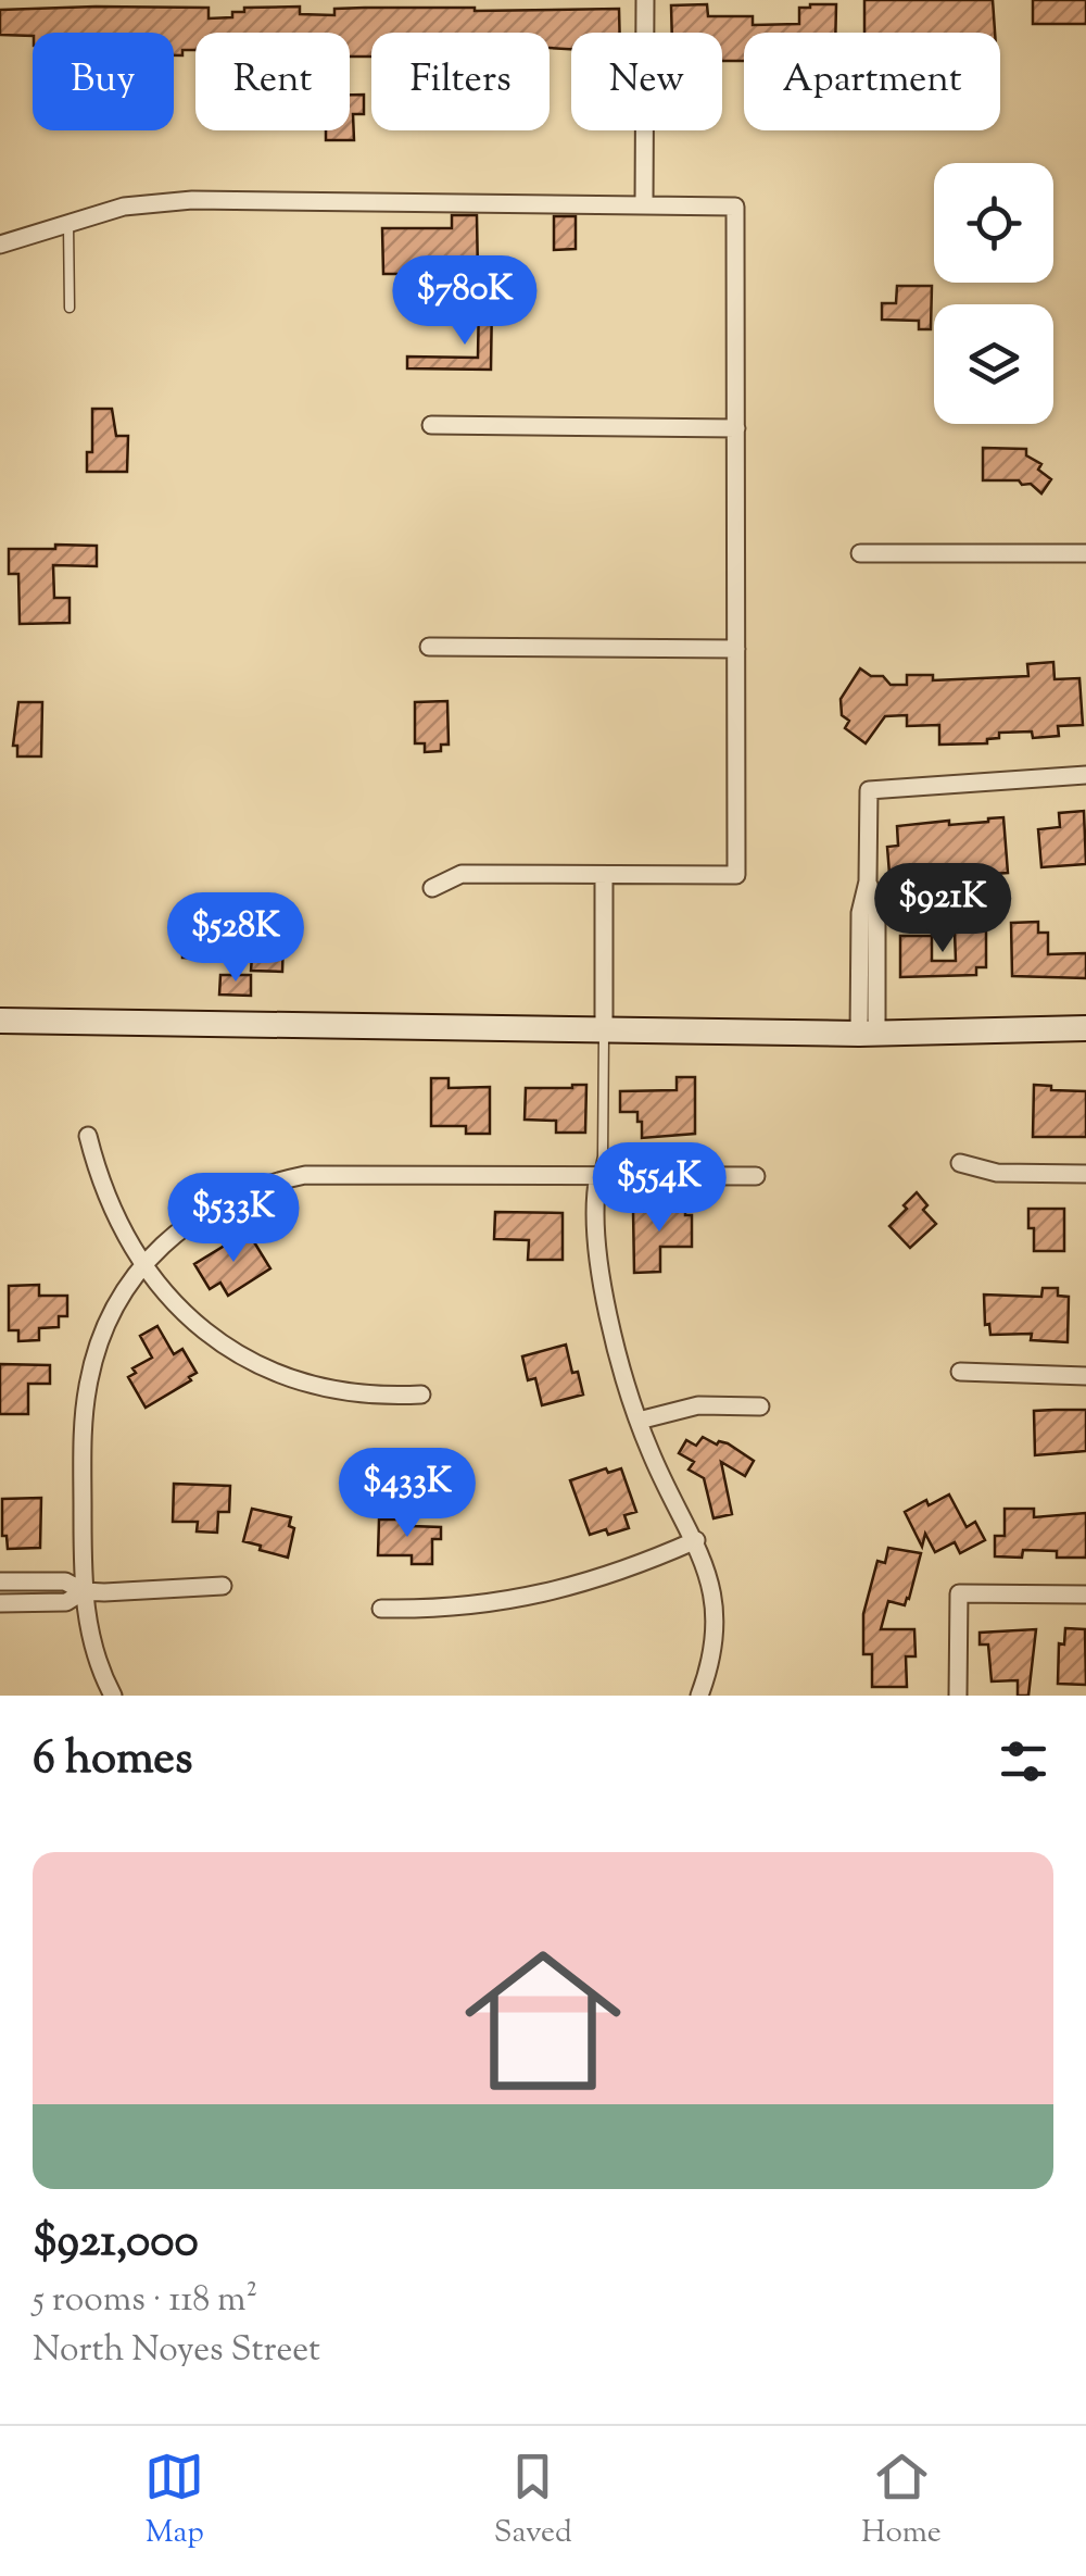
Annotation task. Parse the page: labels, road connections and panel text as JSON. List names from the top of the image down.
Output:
{
  "page": {
    "chip": [
      "Buy",
      "Rent",
      "Filters",
      "New",
      "Apartment"
    ],
    "price": [
      "$780K",
      "$921K",
      "$528K",
      "$554K",
      "$533K",
      "$433K"
    ],
    "heading": "6 homes",
    "list": [
      {
        "name": "$921,000",
        "note": "5 rooms · 118 m² · North Noyes Street"
      }
    ],
    "tabs": ["Map", "Saved", "Home"]
  }
}
